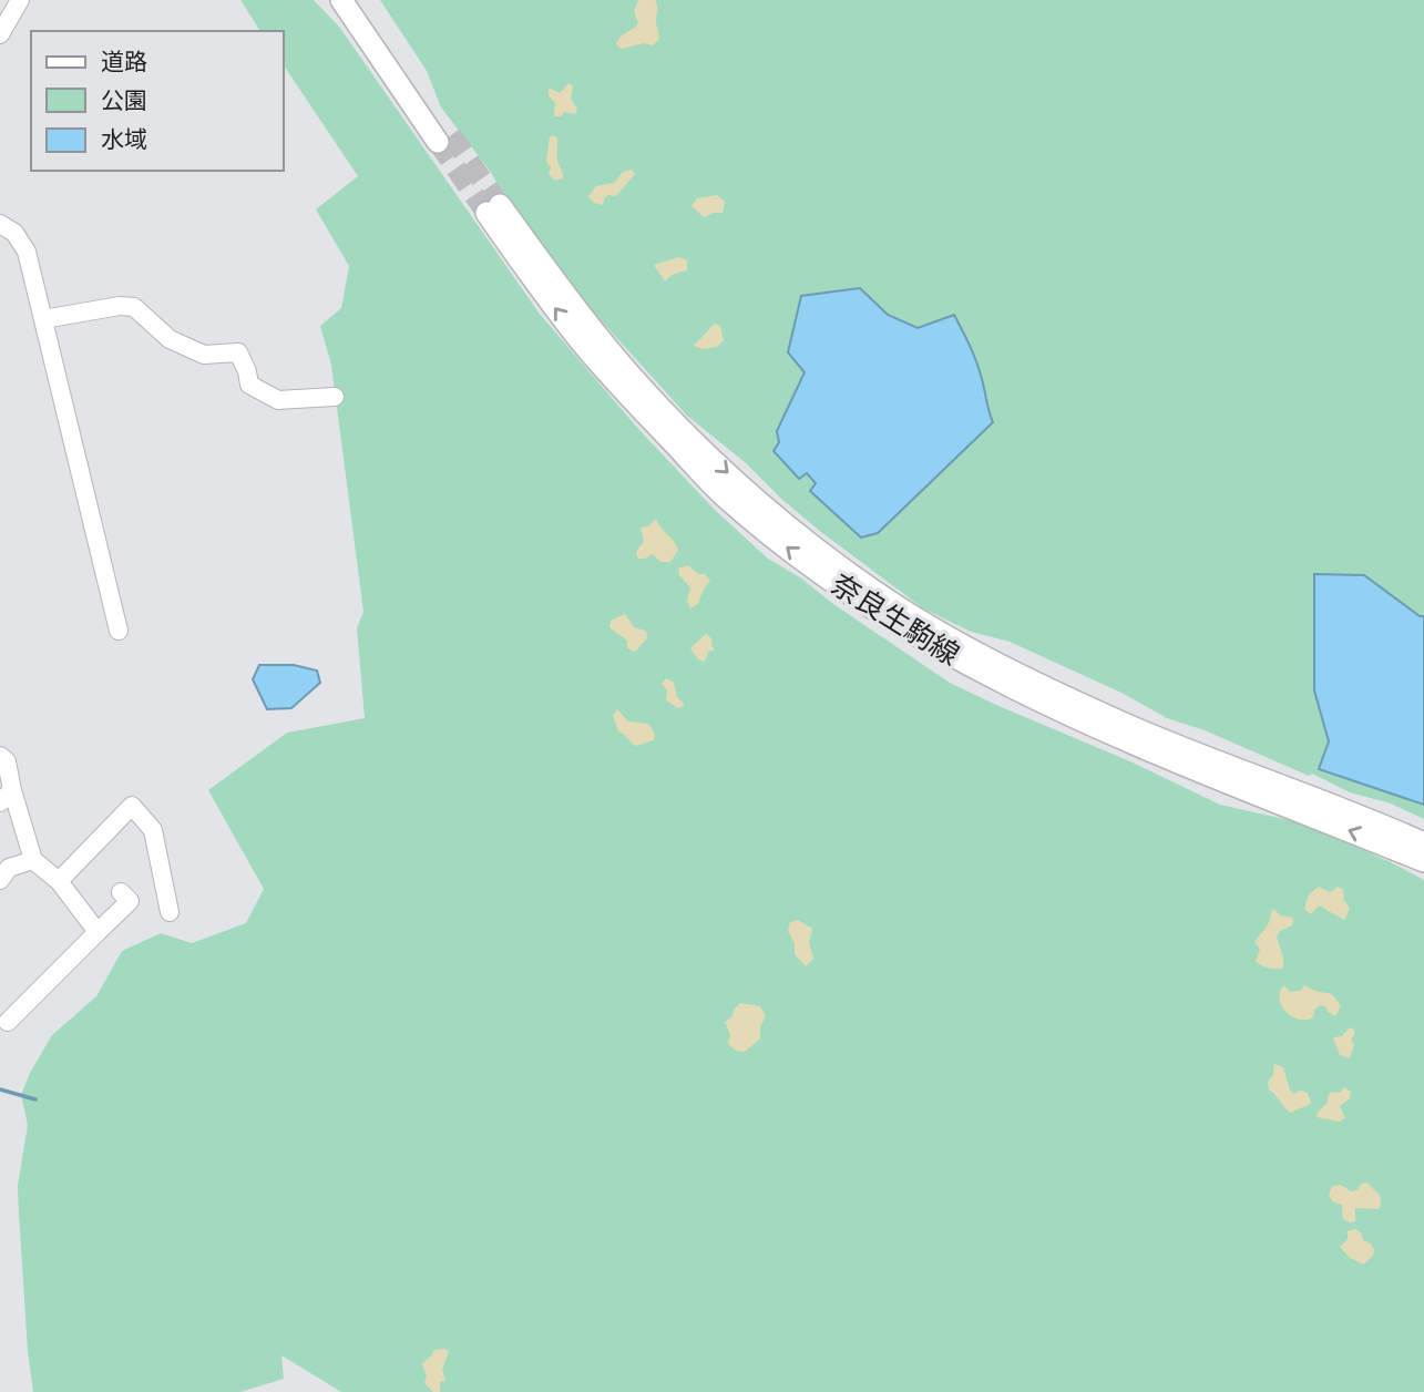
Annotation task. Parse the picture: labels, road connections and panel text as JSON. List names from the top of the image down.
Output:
{
  "streets": {
    "main road": ["奈良生駒線"]
  },
  "legend": ["道路", "公園", "水域"]
}
